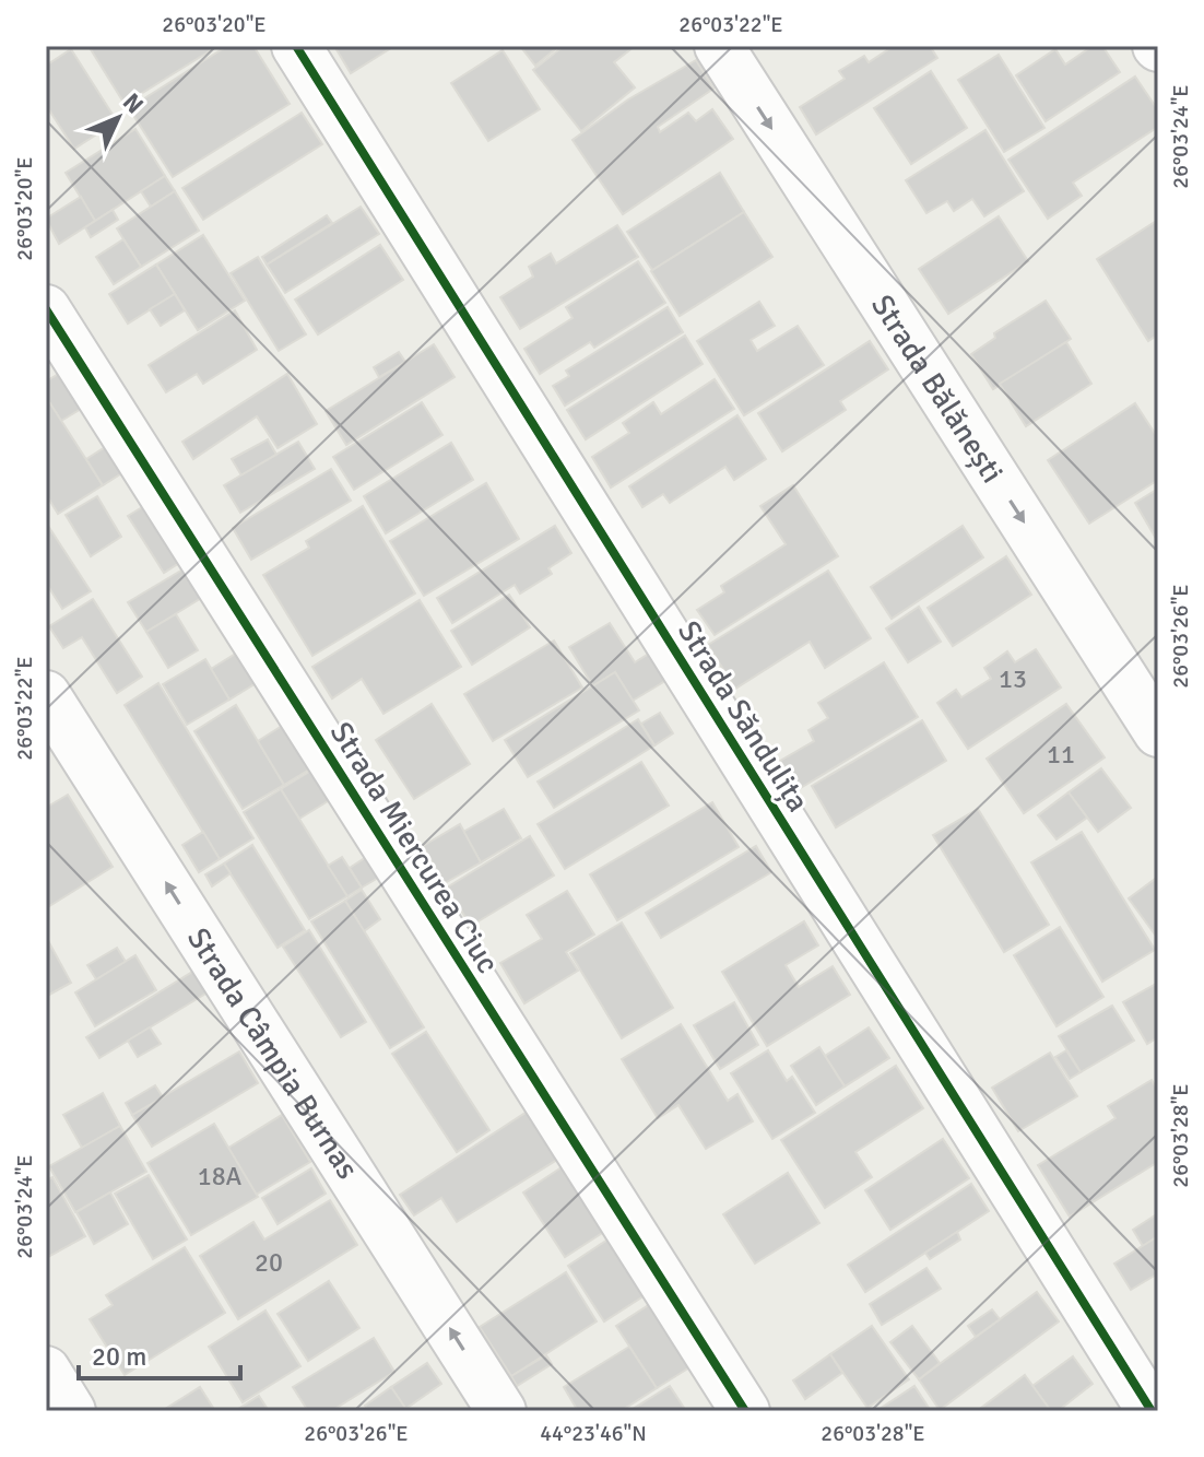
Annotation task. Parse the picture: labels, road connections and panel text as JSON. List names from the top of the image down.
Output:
{
  "streets": {
    "street": [
      "Strada Bălănești",
      "Strada Săndulița",
      "Strada Miercurea Ciuc",
      "Strada Câmpia Burnas"
    ]
  },
  "one_way": ["Strada Bălănești", "Strada Câmpia Burnas"],
  "house_numbers": [
    "13",
    "11",
    "18A",
    "20"
  ],
  "scale_bar": "20 m",
  "north": "top right",
  "coordinates": [
    "26°03'20\"E",
    "26°03'22\"E",
    "26°03'24\"E",
    "26°03'26\"E",
    "26°03'28\"E",
    "44°23'46\"N"
  ]
}
